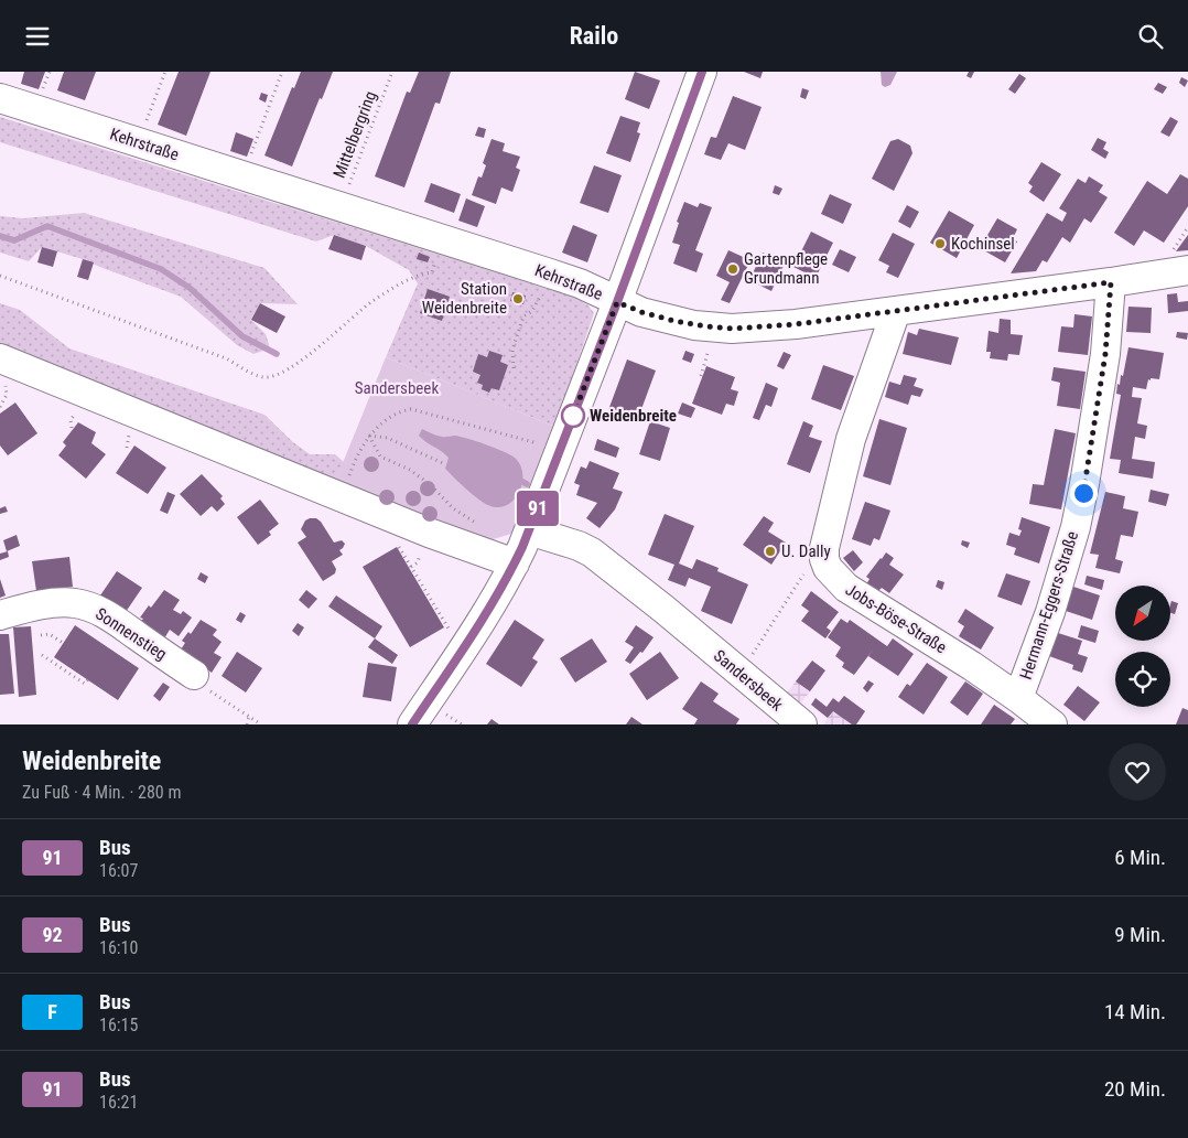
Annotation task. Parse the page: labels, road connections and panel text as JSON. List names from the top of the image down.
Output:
{
  "streets": {
    "street": [
      "Kehrstraße",
      "Hermann-Eggers-Straße",
      "Jobs-Böse-Straße",
      "Sonnenstieg",
      "Sandersbeek"
    ],
    "path": ["Mittelbergring"]
  },
  "crossings": [
    ["Mittelbergring", "Kehrstraße"],
    ["Kehrstraße", "Hermann-Eggers-Straße"],
    ["Hermann-Eggers-Straße", "Jobs-Böse-Straße"]
  ],
  "parks": ["Sandersbeek"],
  "places": [
    "Kochinsel",
    "Gartenpflege Grundmann",
    "Station Weidenbreite",
    "Weidenbreite",
    "U. Dally"
  ],
  "lines": ["bus line 91"],
  "north": "bottom left",
  "page": {
    "header": "Railo",
    "on_map": "91",
    "heading": ["Weidenbreite", "Zu Fuß · 4 Min. · 280 m"],
    "list": [
      {
        "mark": "91",
        "name": "Bus",
        "note": "16:07",
        "value": "6 Min."
      },
      {
        "mark": "92",
        "name": "Bus",
        "note": "16:10",
        "value": "9 Min."
      },
      {
        "mark": "F",
        "name": "Bus",
        "note": "16:15",
        "value": "14 Min."
      },
      {
        "mark": "91",
        "name": "Bus",
        "note": "16:21",
        "value": "20 Min."
      }
    ]
  }
}
